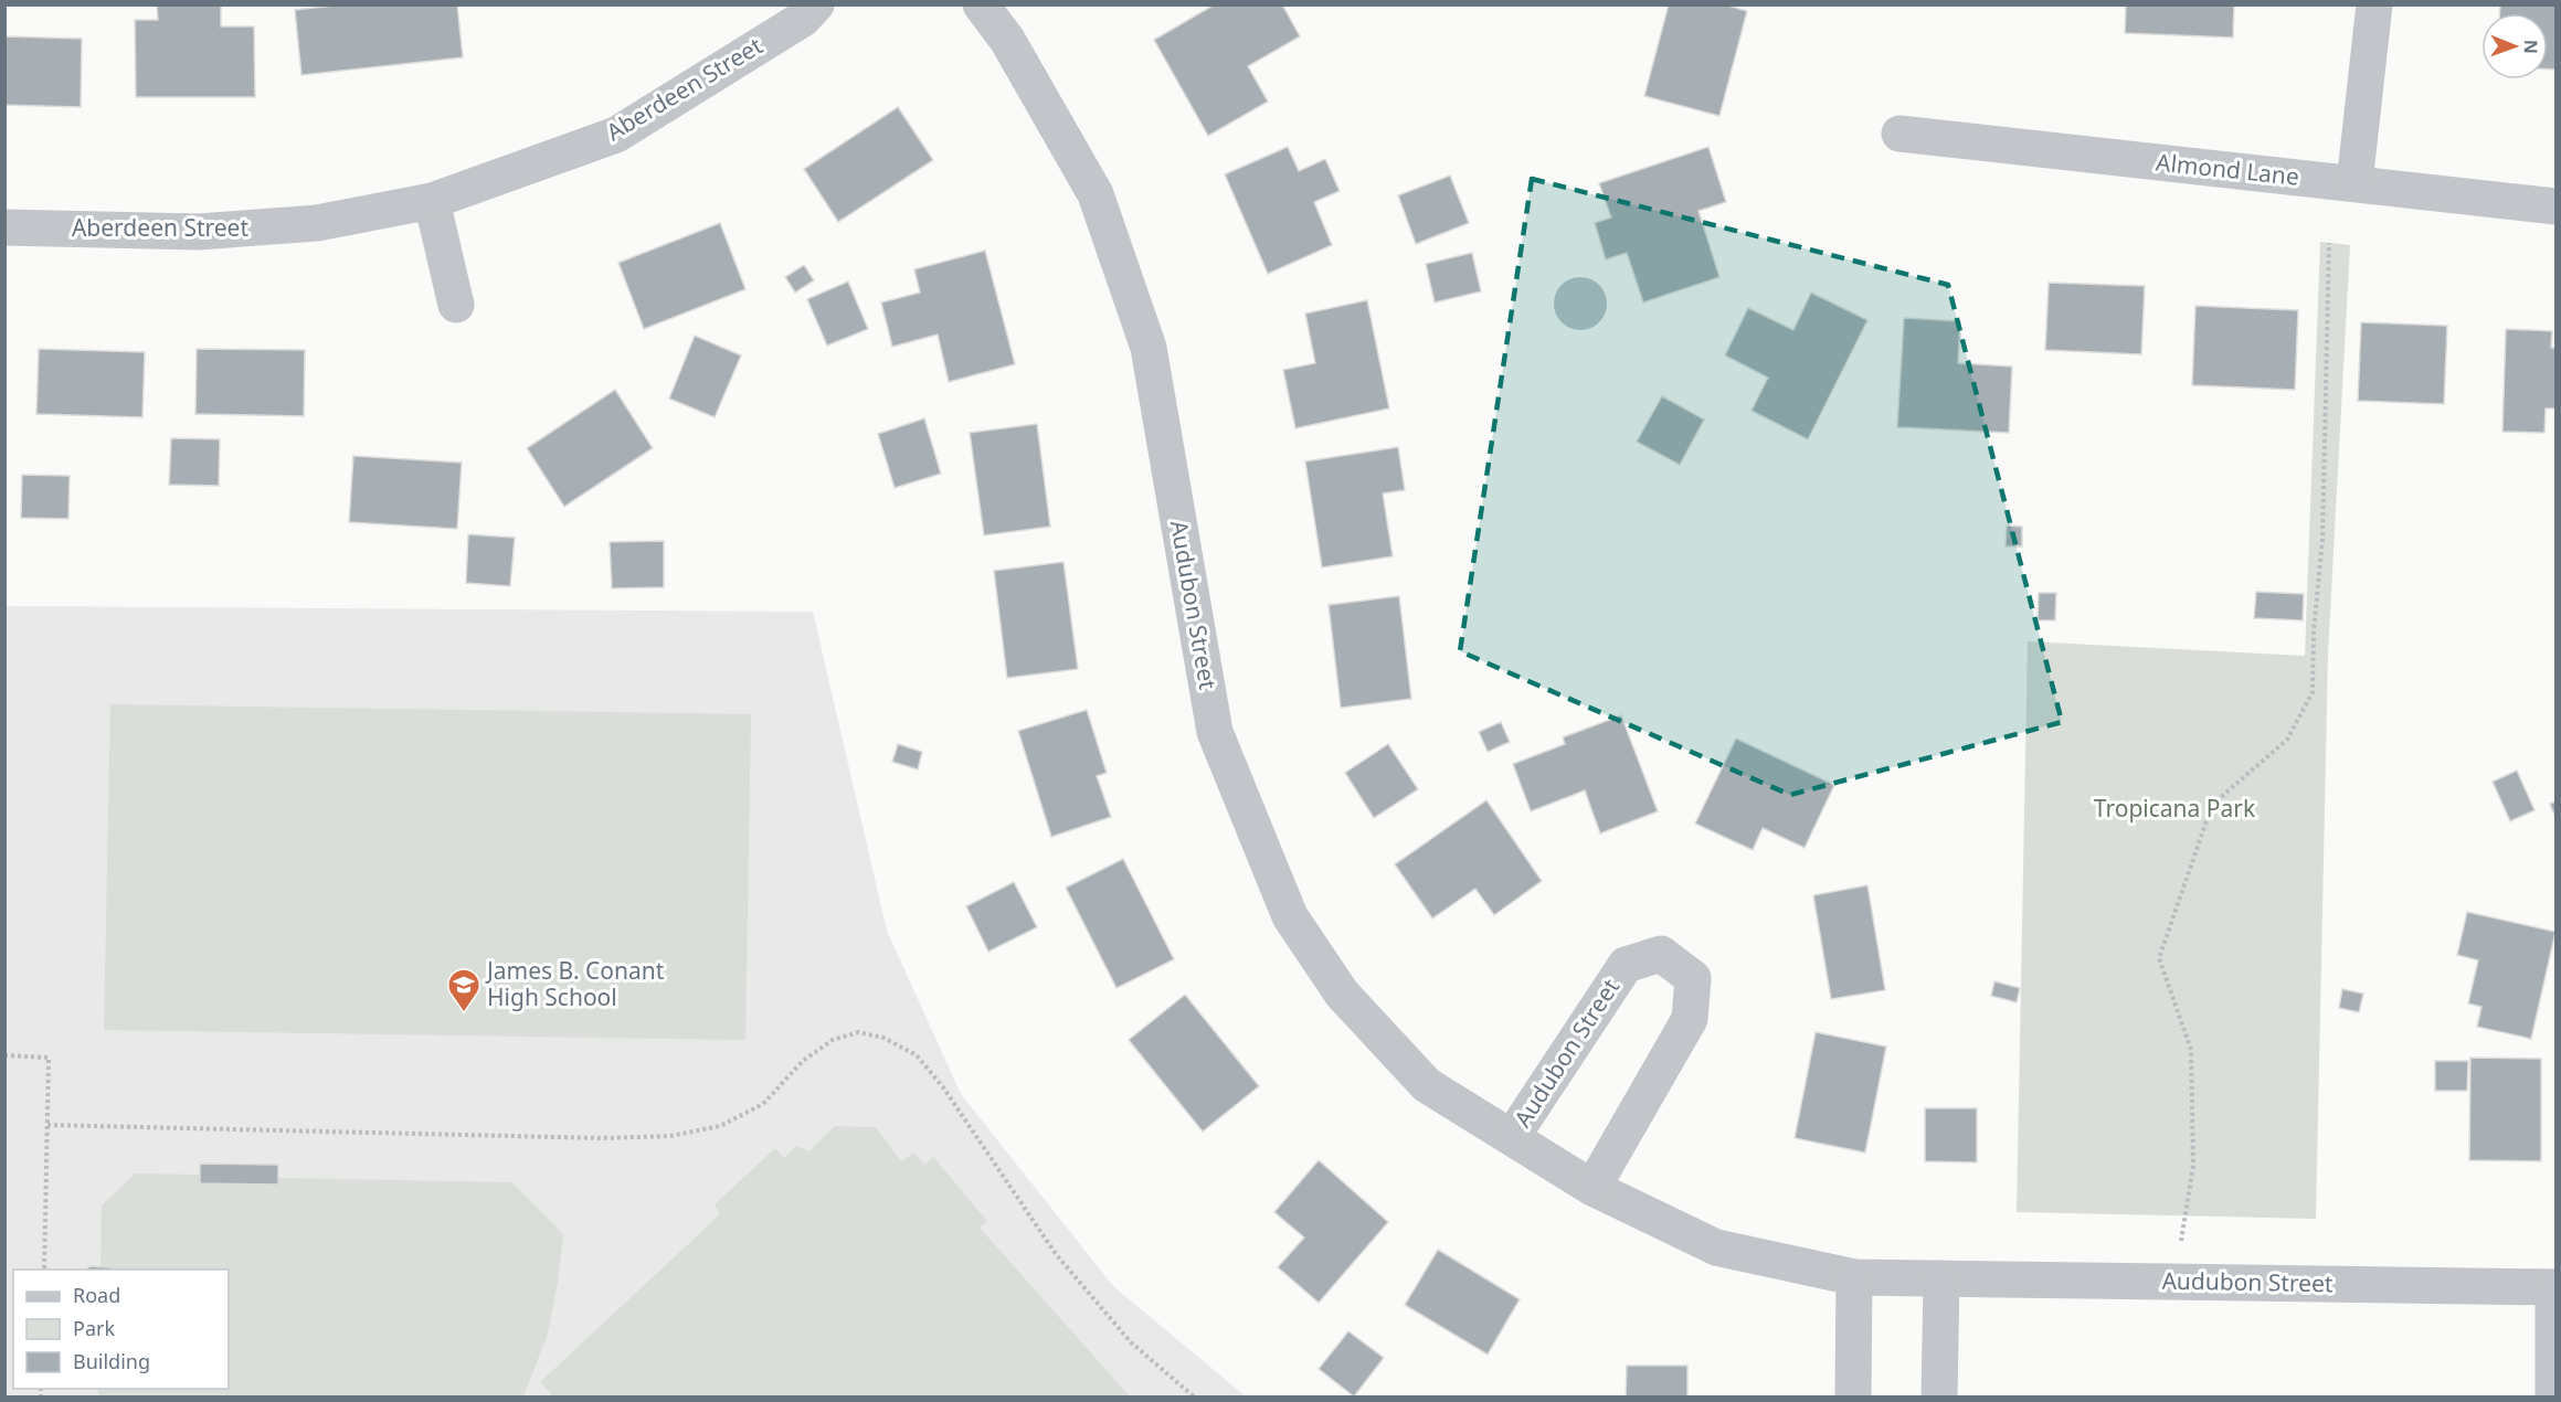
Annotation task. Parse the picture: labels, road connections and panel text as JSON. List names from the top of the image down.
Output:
{
  "streets": {
    "street": ["Aberdeen Street", "Almond Lane", "Audubon Street"]
  },
  "parks": ["Tropicana Park"],
  "places": {
    "school or university": ["James B. Conant High School"]
  },
  "legend": ["Road", "Park", "Building"],
  "north": "right"
}
